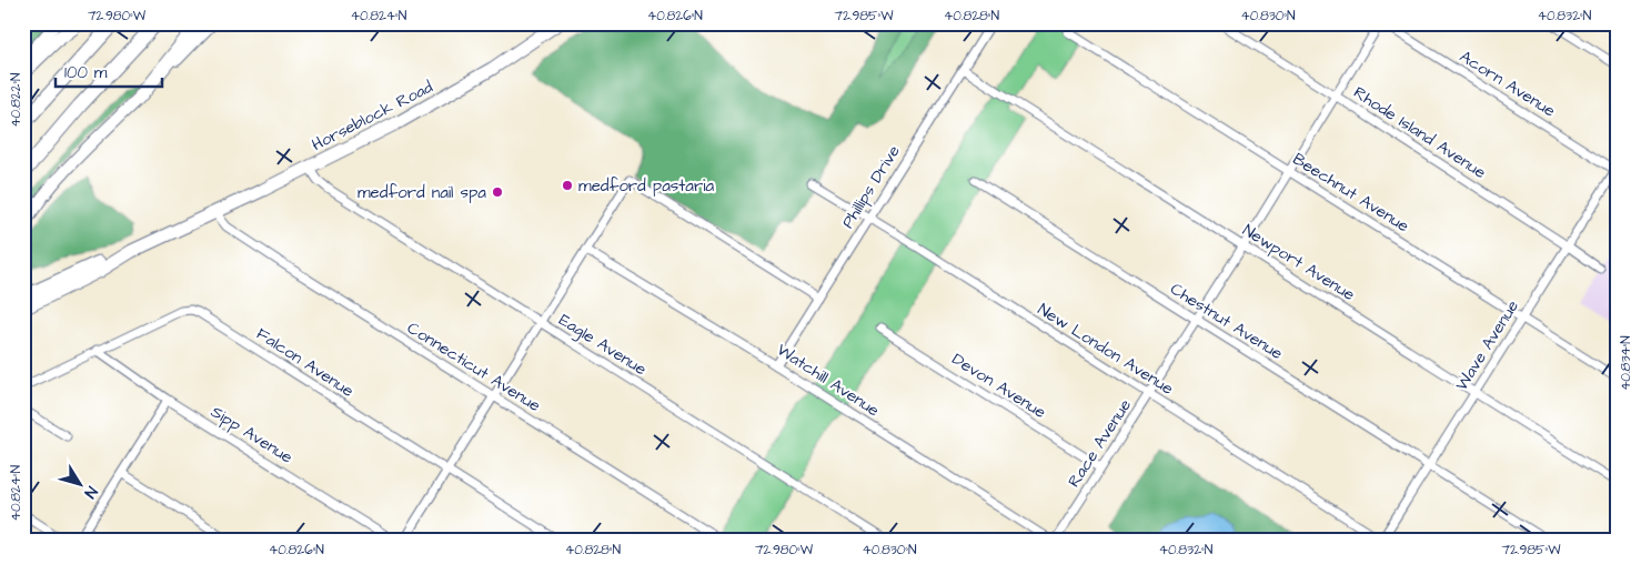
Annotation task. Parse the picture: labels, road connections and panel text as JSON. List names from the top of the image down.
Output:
{
  "streets": {
    "main road": ["Horseblock Road"],
    "street": [
      "Acorn Avenue",
      "Rhode Island Avenue",
      "Phillips Drive",
      "Beechnut Avenue",
      "Newport Avenue",
      "Chestnut Avenue",
      "Eagle Avenue",
      "Wave Avenue",
      "New London Avenue",
      "Falcon Avenue",
      "Connecticut Avenue",
      "Watchill Avenue",
      "Devon Avenue",
      "Sipp Avenue",
      "Race Avenue"
    ]
  },
  "crossings": [
    ["Acorn Avenue", "Wave Avenue"],
    ["Acorn Avenue", "Race Avenue"],
    ["Horseblock Road", "Eagle Avenue"],
    ["Horseblock Road", "Connecticut Avenue"],
    ["Rhode Island Avenue", "Wave Avenue"],
    ["Rhode Island Avenue", "Race Avenue"],
    ["Phillips Drive", "Newport Avenue"],
    ["Phillips Drive", "New London Avenue"],
    ["Phillips Drive", "Watchill Avenue"],
    ["Beechnut Avenue", "Wave Avenue"],
    ["Beechnut Avenue", "Race Avenue"],
    ["Newport Avenue", "Wave Avenue"],
    ["Newport Avenue", "Race Avenue"],
    ["Chestnut Avenue", "Wave Avenue"],
    ["Chestnut Avenue", "Race Avenue"],
    ["Wave Avenue", "New London Avenue"],
    ["New London Avenue", "Race Avenue"],
    ["Falcon Avenue", "Sipp Avenue"],
    ["Watchill Avenue", "Race Avenue"],
    ["Devon Avenue", "Race Avenue"]
  ],
  "places": ["medford pastaria", "medford nail spa"],
  "scale_bar": "100 m",
  "north": "bottom right",
  "coordinates": [
    "72.980°W",
    "40.824°N",
    "40.826°N",
    "72.985°W",
    "40.828°N",
    "40.830°N",
    "40.832°N",
    "40.822°N",
    "40.834°N"
  ]
}
